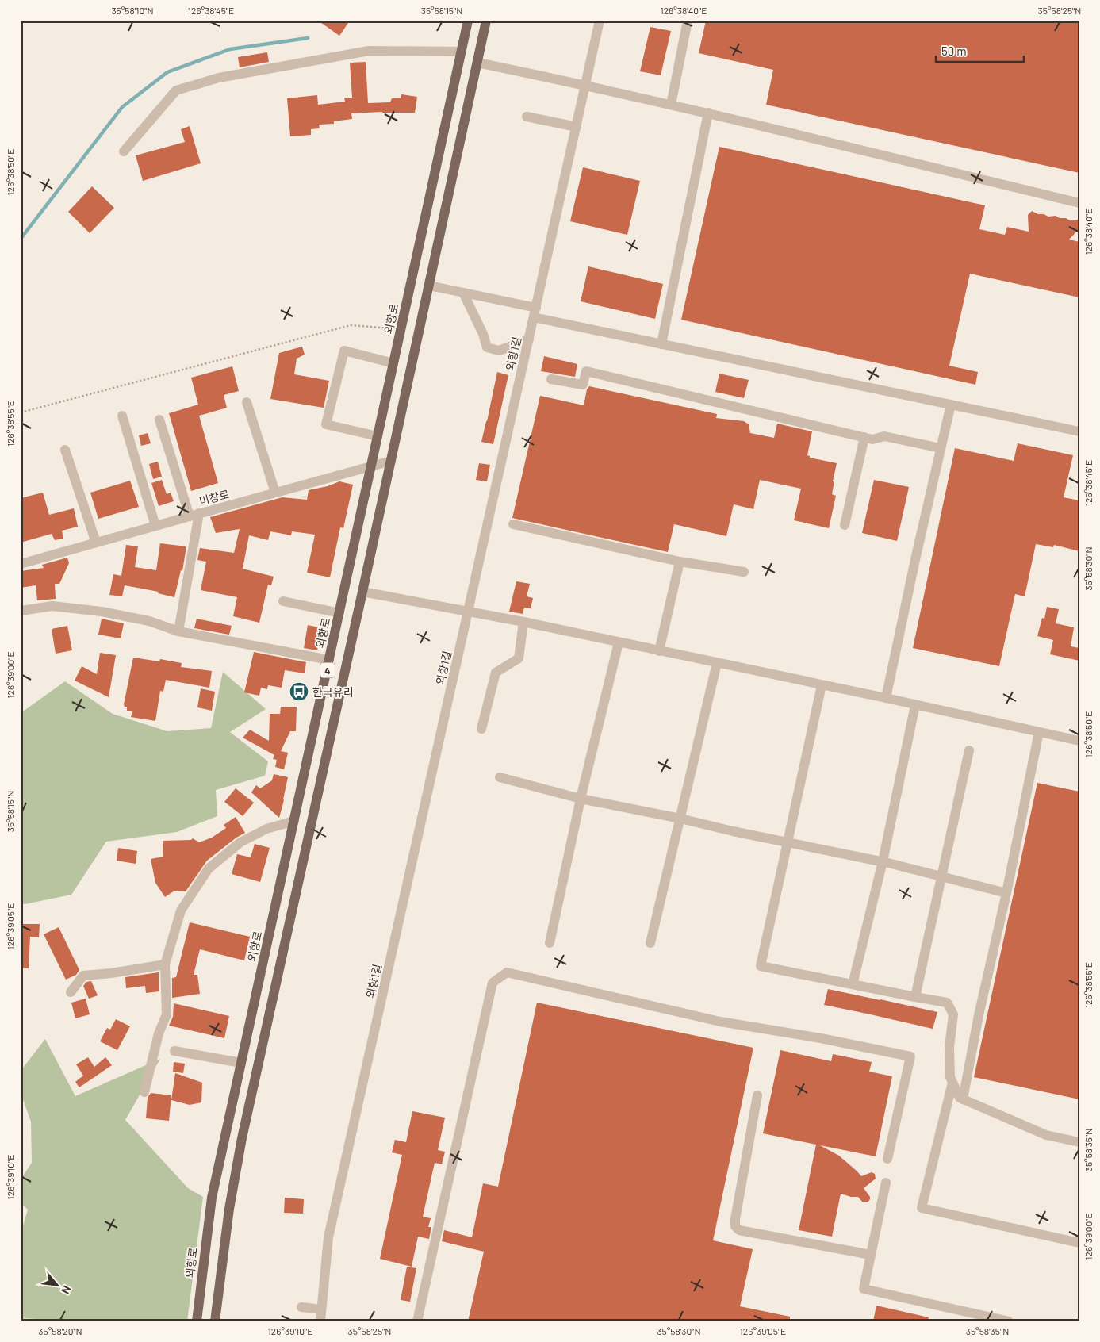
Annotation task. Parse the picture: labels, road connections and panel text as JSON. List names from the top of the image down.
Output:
{
  "streets": {
    "main road": ["외항로", "4"],
    "street": ["외항1길", "미창로"]
  },
  "crossings": [
    ["외항로", "미창로"],
    ["미창로", "4"]
  ],
  "places": {
    "bus stop": ["한국유리"]
  },
  "scale_bar": "50 m",
  "north": "bottom right",
  "coordinates": [
    "35°58'10\"N",
    "126°38'45\"E",
    "35°58'15\"N",
    "126°38'40\"E",
    "35°58'25\"N",
    "126°38'50\"E",
    "126°38'55\"E",
    "35°58'30\"N",
    "126°39'00\"E",
    "126°39'05\"E",
    "35°58'35\"N",
    "126°39'10\"E",
    "35°58'20\"N"
  ]
}
